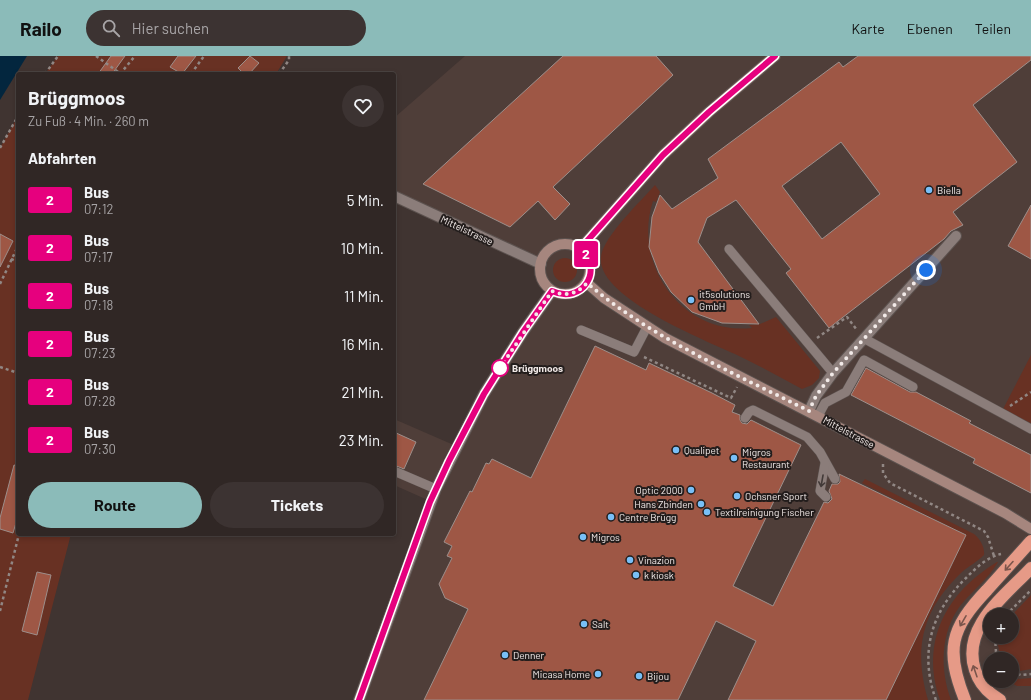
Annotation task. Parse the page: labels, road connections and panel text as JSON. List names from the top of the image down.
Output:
{
  "streets": {
    "main road": ["Mittelstrasse"]
  },
  "places": [
    "Biella",
    "it5solutions GmbH",
    "Brüggmoos",
    "Qualipet",
    "Migros Restaurant",
    "Optic 2000",
    "Ochsner Sport",
    "Hans Zbinden",
    "Textilreinigung Fischer",
    "Centre Brügg",
    "Migros",
    "Vinazion",
    "k kiosk",
    "Salt",
    "Denner",
    "Micasa Home",
    "Bijou"
  ],
  "lines": ["bus line 2"],
  "page": {
    "header": "Railo",
    "search": "Hier suchen",
    "nav": ["Karte", "Ebenen", "Teilen"],
    "on_map": "2",
    "heading": [
      ["Brüggmoos", "Zu Fuß · 4 Min. · 260 m"],
      "Abfahrten"
    ],
    "list": [
      {
        "mark": "2",
        "name": "Bus",
        "note": "07:12",
        "value": "5 Min."
      },
      {
        "mark": "2",
        "name": "Bus",
        "note": "07:17",
        "value": "10 Min."
      },
      {
        "mark": "2",
        "name": "Bus",
        "note": "07:18",
        "value": "11 Min."
      },
      {
        "mark": "2",
        "name": "Bus",
        "note": "07:23",
        "value": "16 Min."
      },
      {
        "mark": "2",
        "name": "Bus",
        "note": "07:28",
        "value": "21 Min."
      },
      {
        "mark": "2",
        "name": "Bus",
        "note": "07:30",
        "value": "23 Min."
      }
    ],
    "buttons": ["Route", "Tickets"],
    "map_buttons": ["+", "−"]
  }
}
